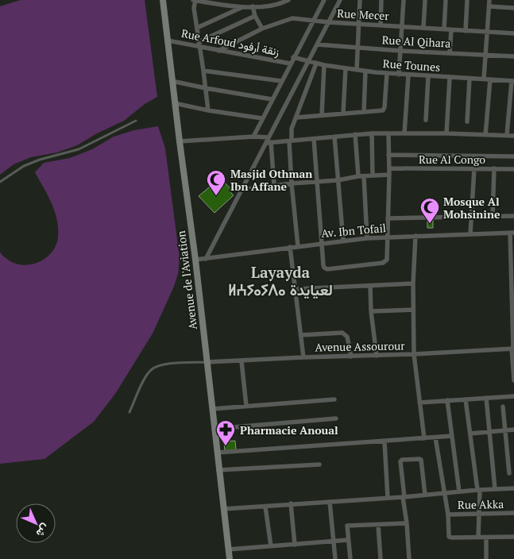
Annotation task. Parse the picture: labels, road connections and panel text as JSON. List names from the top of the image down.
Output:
{
  "streets": {
    "street": [
      "Rue Mecer",
      "Rue Al Qihara",
      "Rue Arfoud زنقة أرفود",
      "Rue Tounes",
      "Rue Al Congo",
      "Av. Ibn Tofail",
      "Avenue de l'Aviation",
      "Avenue Assourour",
      "Rue Akka"
    ]
  },
  "crossings": [
    ["Rue Mecer", "Rue Arfoud زنقة أرفود"],
    ["Rue Arfoud زنقة أرفود", "Rue Tounes"],
    ["Rue Arfoud زنقة أرفود", "Avenue de l'Aviation"],
    ["Av. Ibn Tofail", "Avenue de l'Aviation"],
    ["Avenue de l'Aviation", "Avenue Assourour"]
  ],
  "districts": ["Layayda ⵍⵄⵢⴰⵢⴷⴰ لعيايدة"],
  "places": {
    "mosque": ["Masjid Othman Ibn Affane", "Mosque Al Mohsinine"],
    "pharmacy": ["Pharmacie Anoual"]
  },
  "north": "bottom right"
}
